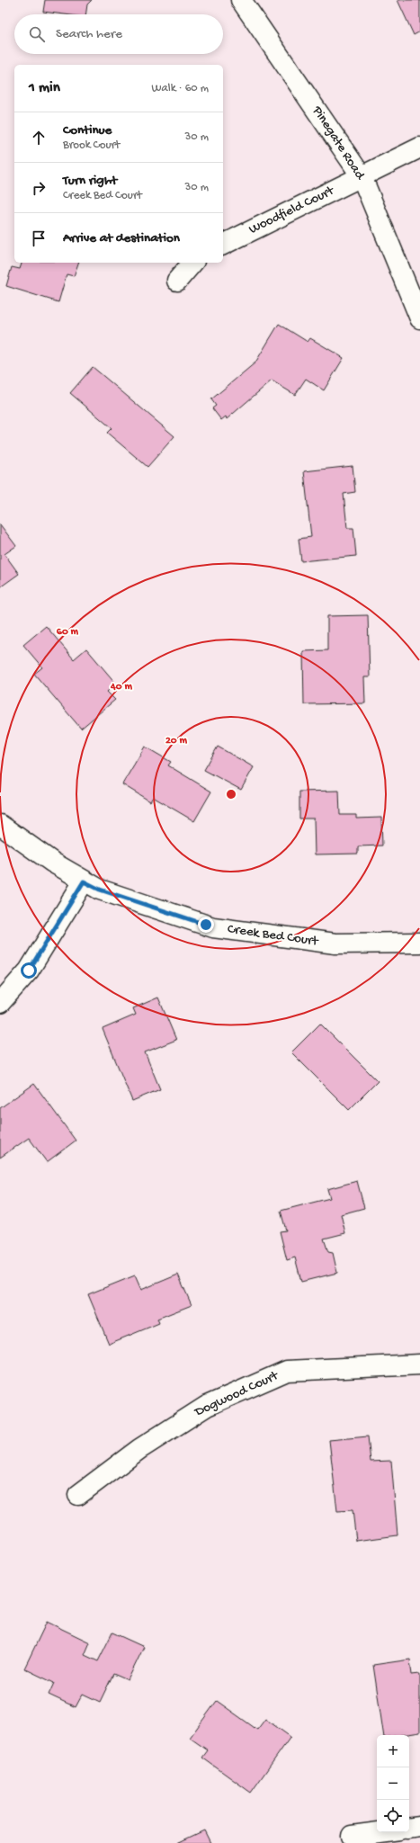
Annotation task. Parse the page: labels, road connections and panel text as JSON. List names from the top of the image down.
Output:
{
  "streets": {
    "street": [
      "Pinegate Road",
      "Woodfield Court",
      "Creek Bed Court",
      "Dogwood Court"
    ]
  },
  "crossings": [
    ["Pinegate Road", "Woodfield Court"]
  ],
  "page": {
    "search": "Search here",
    "heading": ["1 min", "Walk · 60 m"],
    "list": [
      ["Continue", "Brook Court", "30 m"],
      ["Turn right", "Creek Bed Court", "30 m"],
      "Arrive at destination"
    ],
    "map_buttons": ["+", "−"]
  },
  "rings": ["60 m", "40 m", "20 m"]
}
